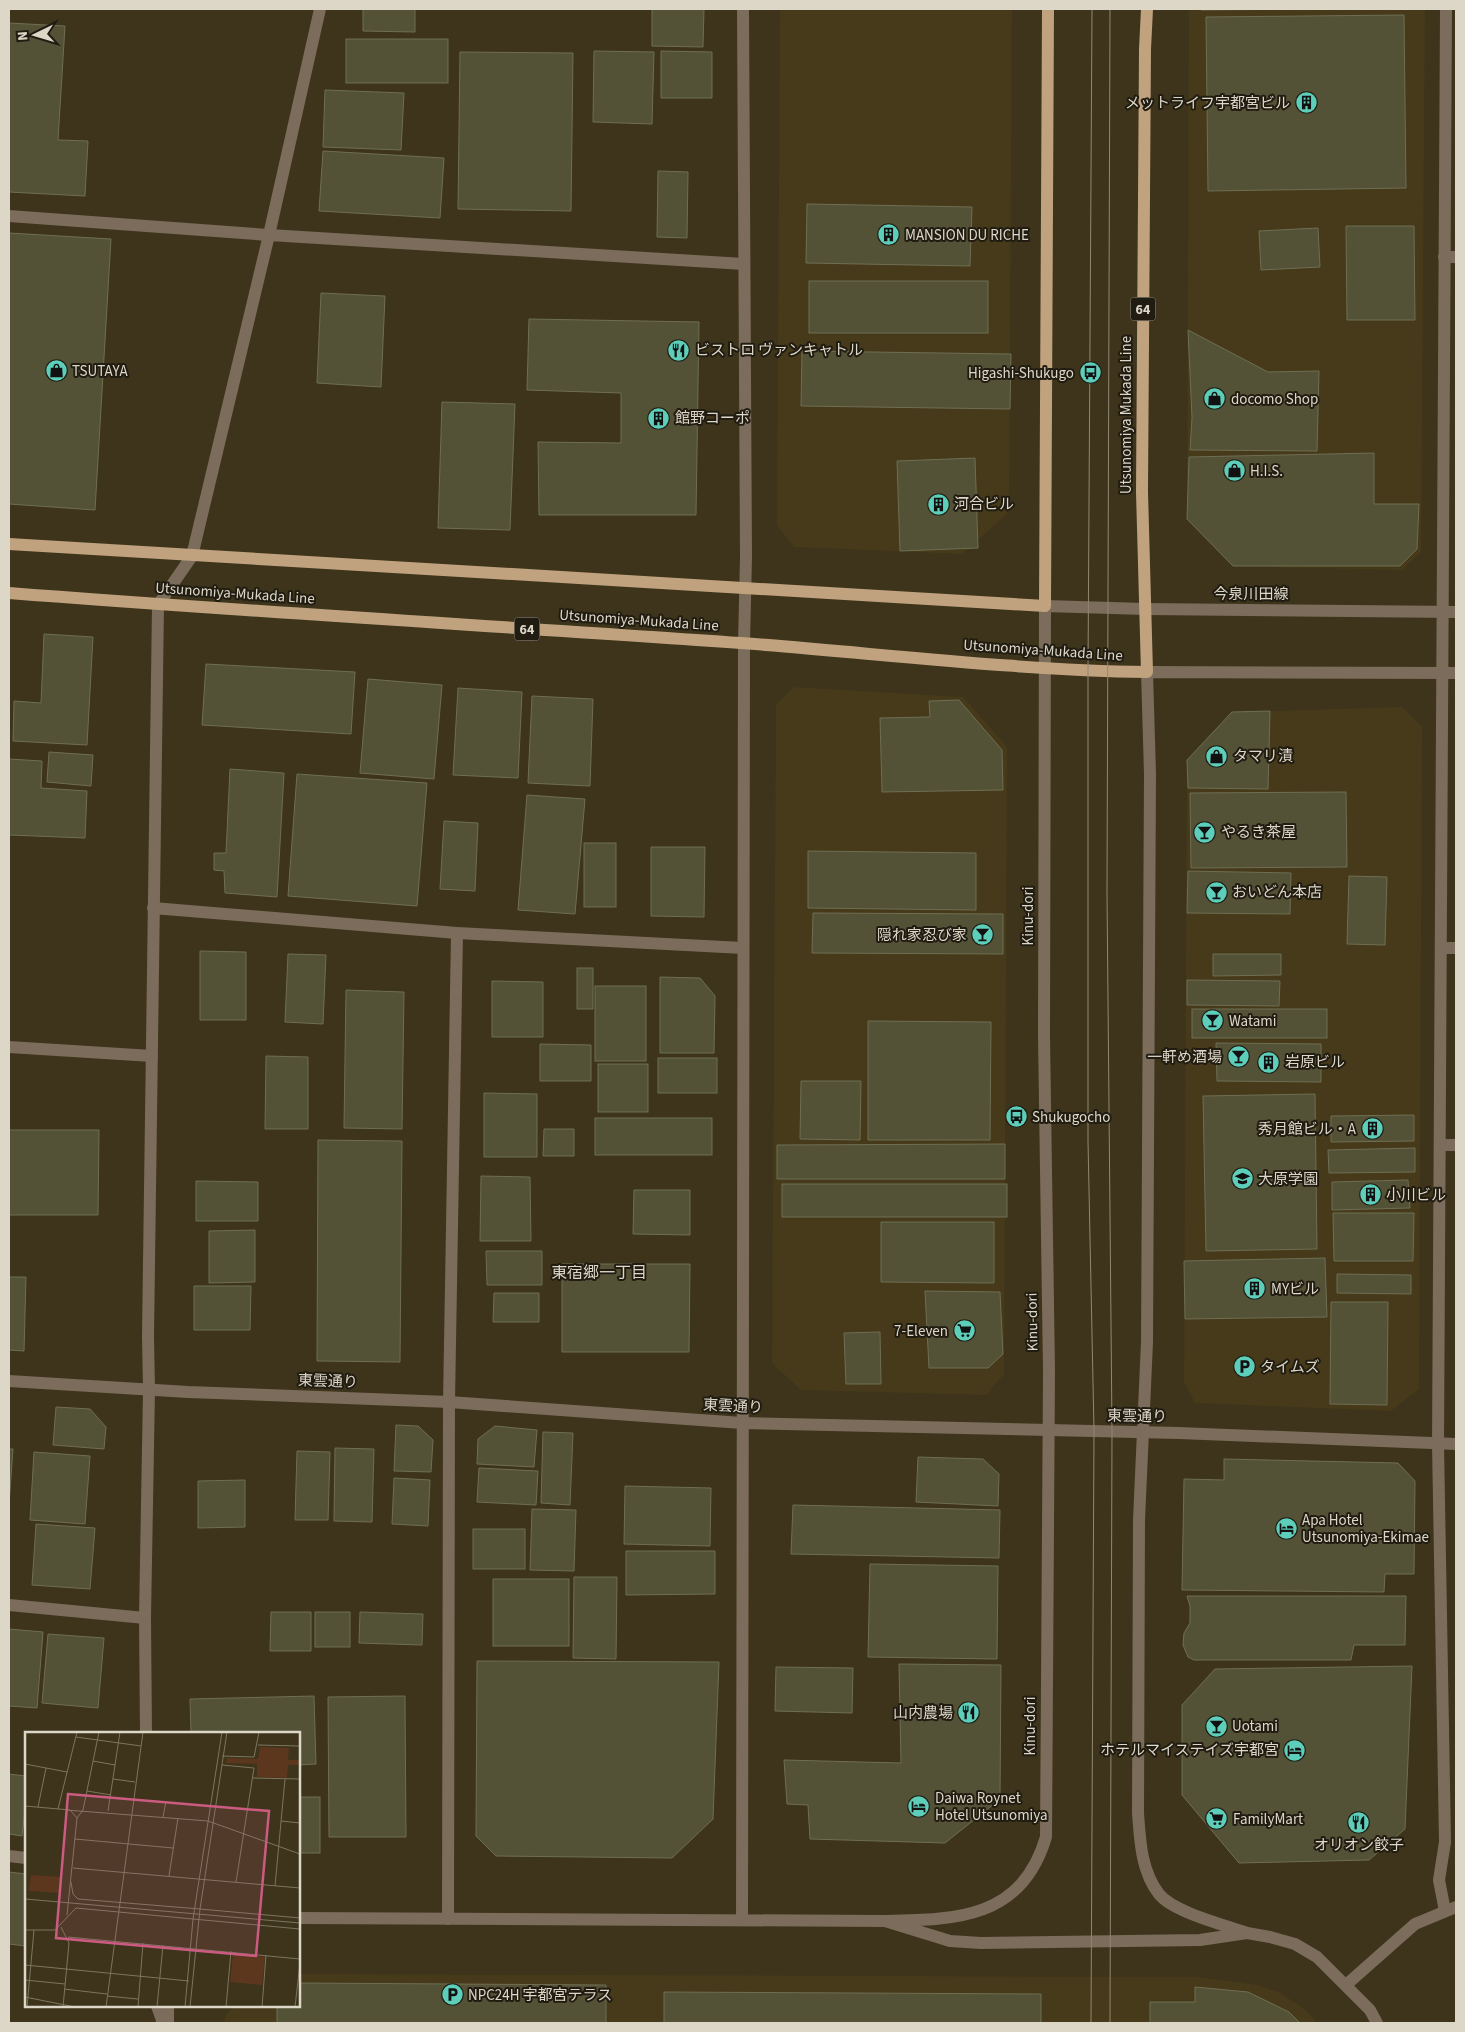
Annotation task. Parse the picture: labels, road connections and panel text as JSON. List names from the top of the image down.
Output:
{
  "streets": {
    "main road": ["64", "Utsunomiya Mukada Line", "Utsunomiya-Mukada Line"],
    "street": ["今泉川田線", "Kinu-dori", "東雲通り"]
  },
  "crossings": [
    ["Utsunomiya Mukada Line", "Utsunomiya-Mukada Line"],
    ["Utsunomiya Mukada Line", "今泉川田線"],
    ["Utsunomiya-Mukada Line", "Kinu-dori"],
    ["今泉川田線", "Kinu-dori"],
    ["Kinu-dori", "東雲通り"]
  ],
  "districts": ["東宿郷一丁目"],
  "places": {
    "building": [
      "メットライフ宇都宮ビル",
      "MANSION DU RICHE",
      "館野コーポ",
      "河合ビル",
      "岩原ビル",
      "秀月館ビル・A",
      "小川ビル",
      "MYビル"
    ],
    "restaurant": ["ビストロ ヴァンキャトル", "山内農場", "オリオン餃子"],
    "shop": [
      "TSUTAYA",
      "docomo Shop",
      "H.I.S.",
      "タマリ漬"
    ],
    "bus stop": ["Higashi-Shukugo", "Shukugocho"],
    "bar": [
      "やるき茶屋",
      "おいどん本店",
      "隠れ家忍び家",
      "Watami",
      "一軒め酒場",
      "Uotami"
    ],
    "school or university": ["大原学園"],
    "supermarket": ["7-Eleven", "FamilyMart"],
    "parking": ["タイムズ", "NPC24H 宇都宮テラス"],
    "hotel": ["Apa Hotel Utsunomiya-Ekimae", "ホテルマイステイズ宇都宮", "Daiwa Roynet Hotel Utsunomiya"]
  },
  "north": "left"
}
